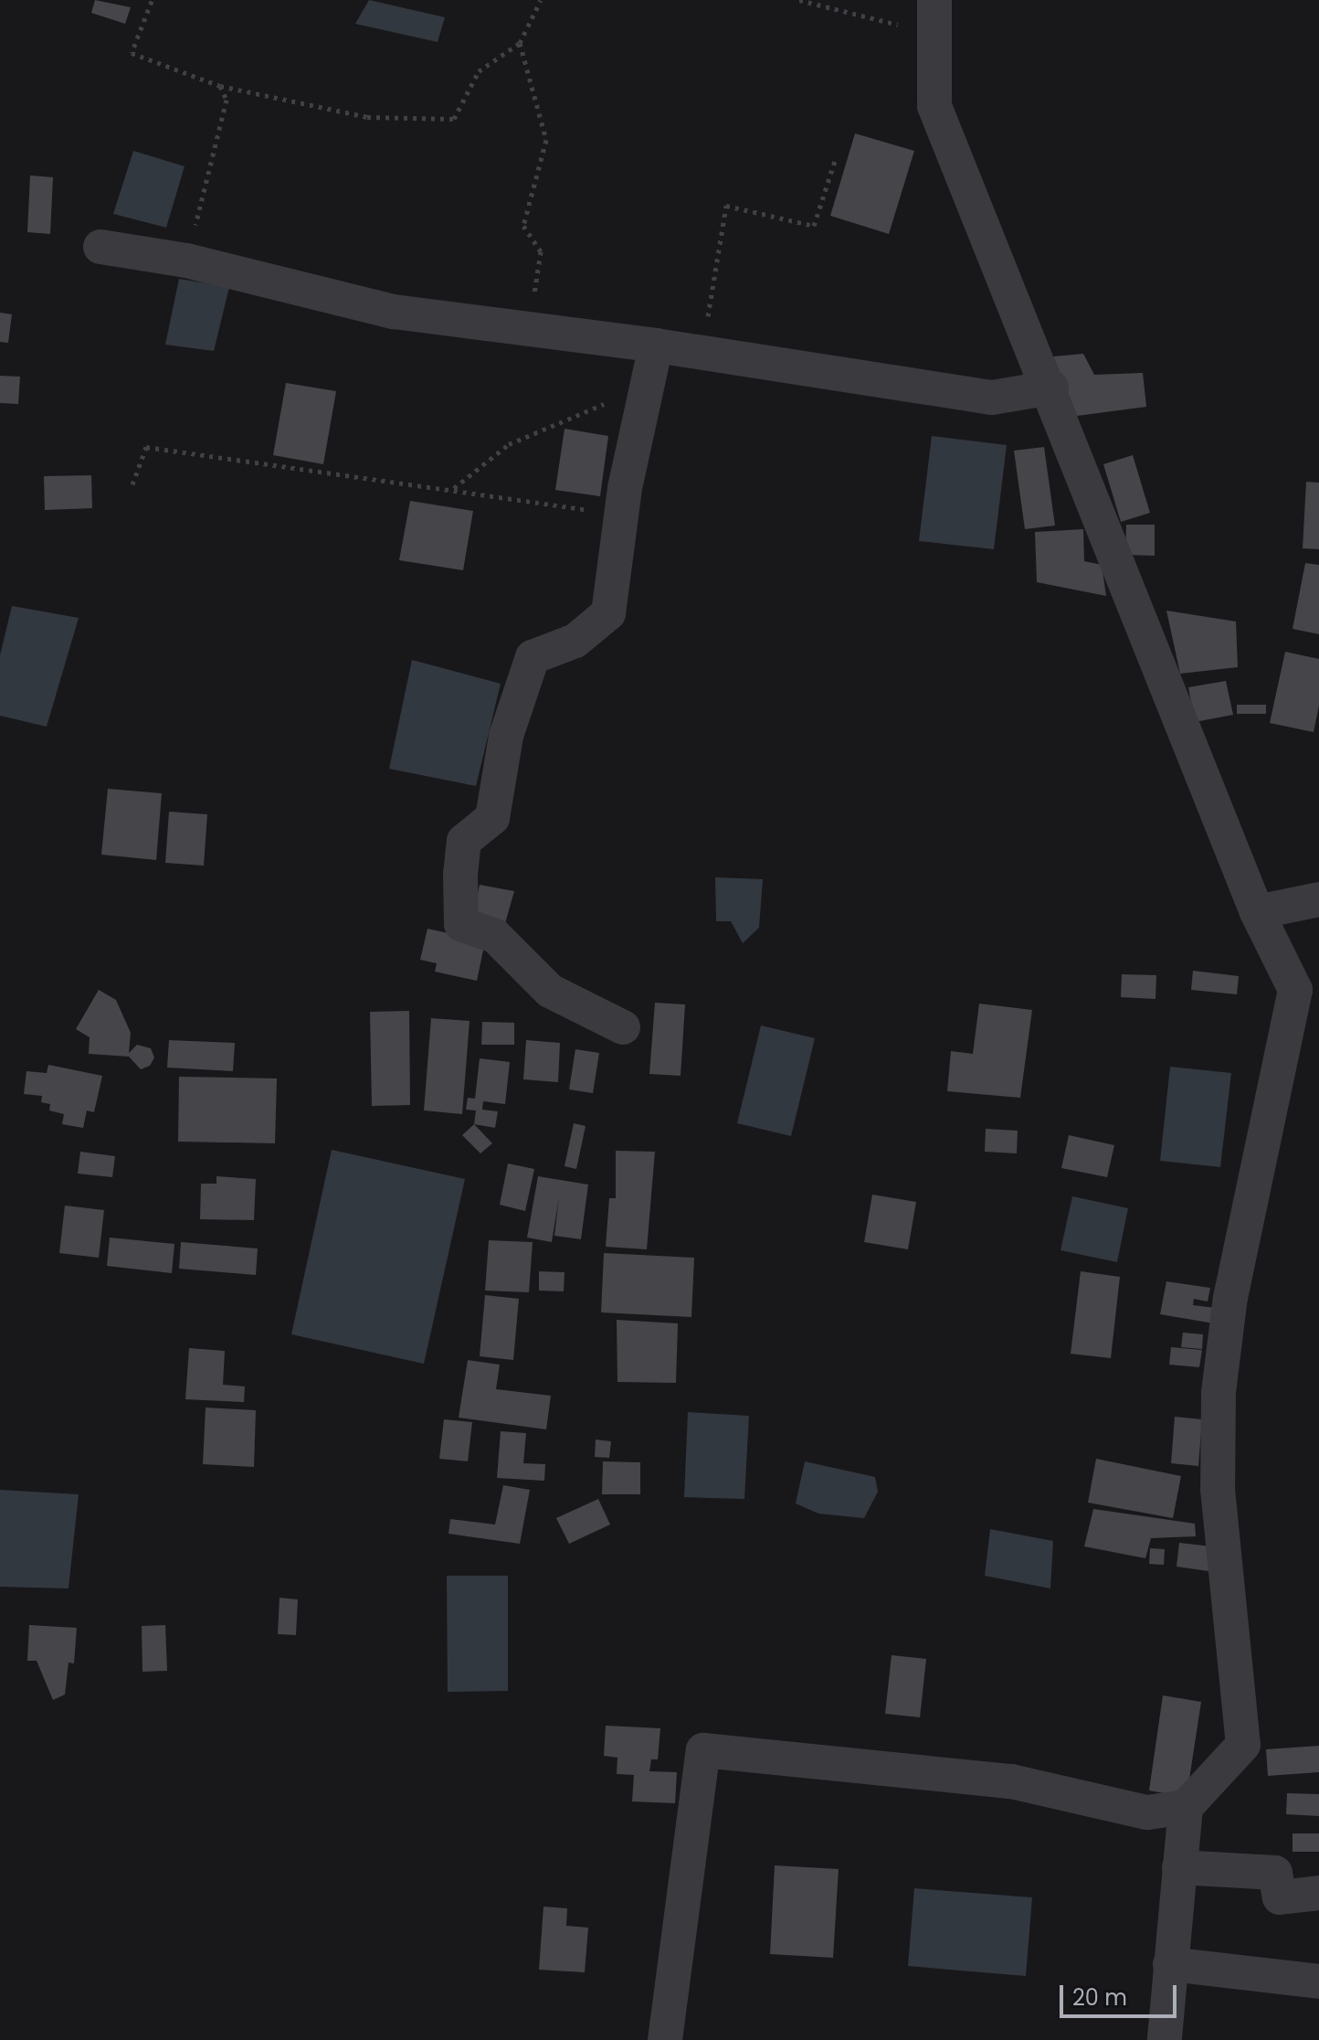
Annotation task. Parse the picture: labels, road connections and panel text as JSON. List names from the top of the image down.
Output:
{
  "scale_bar": "20 m"
}
